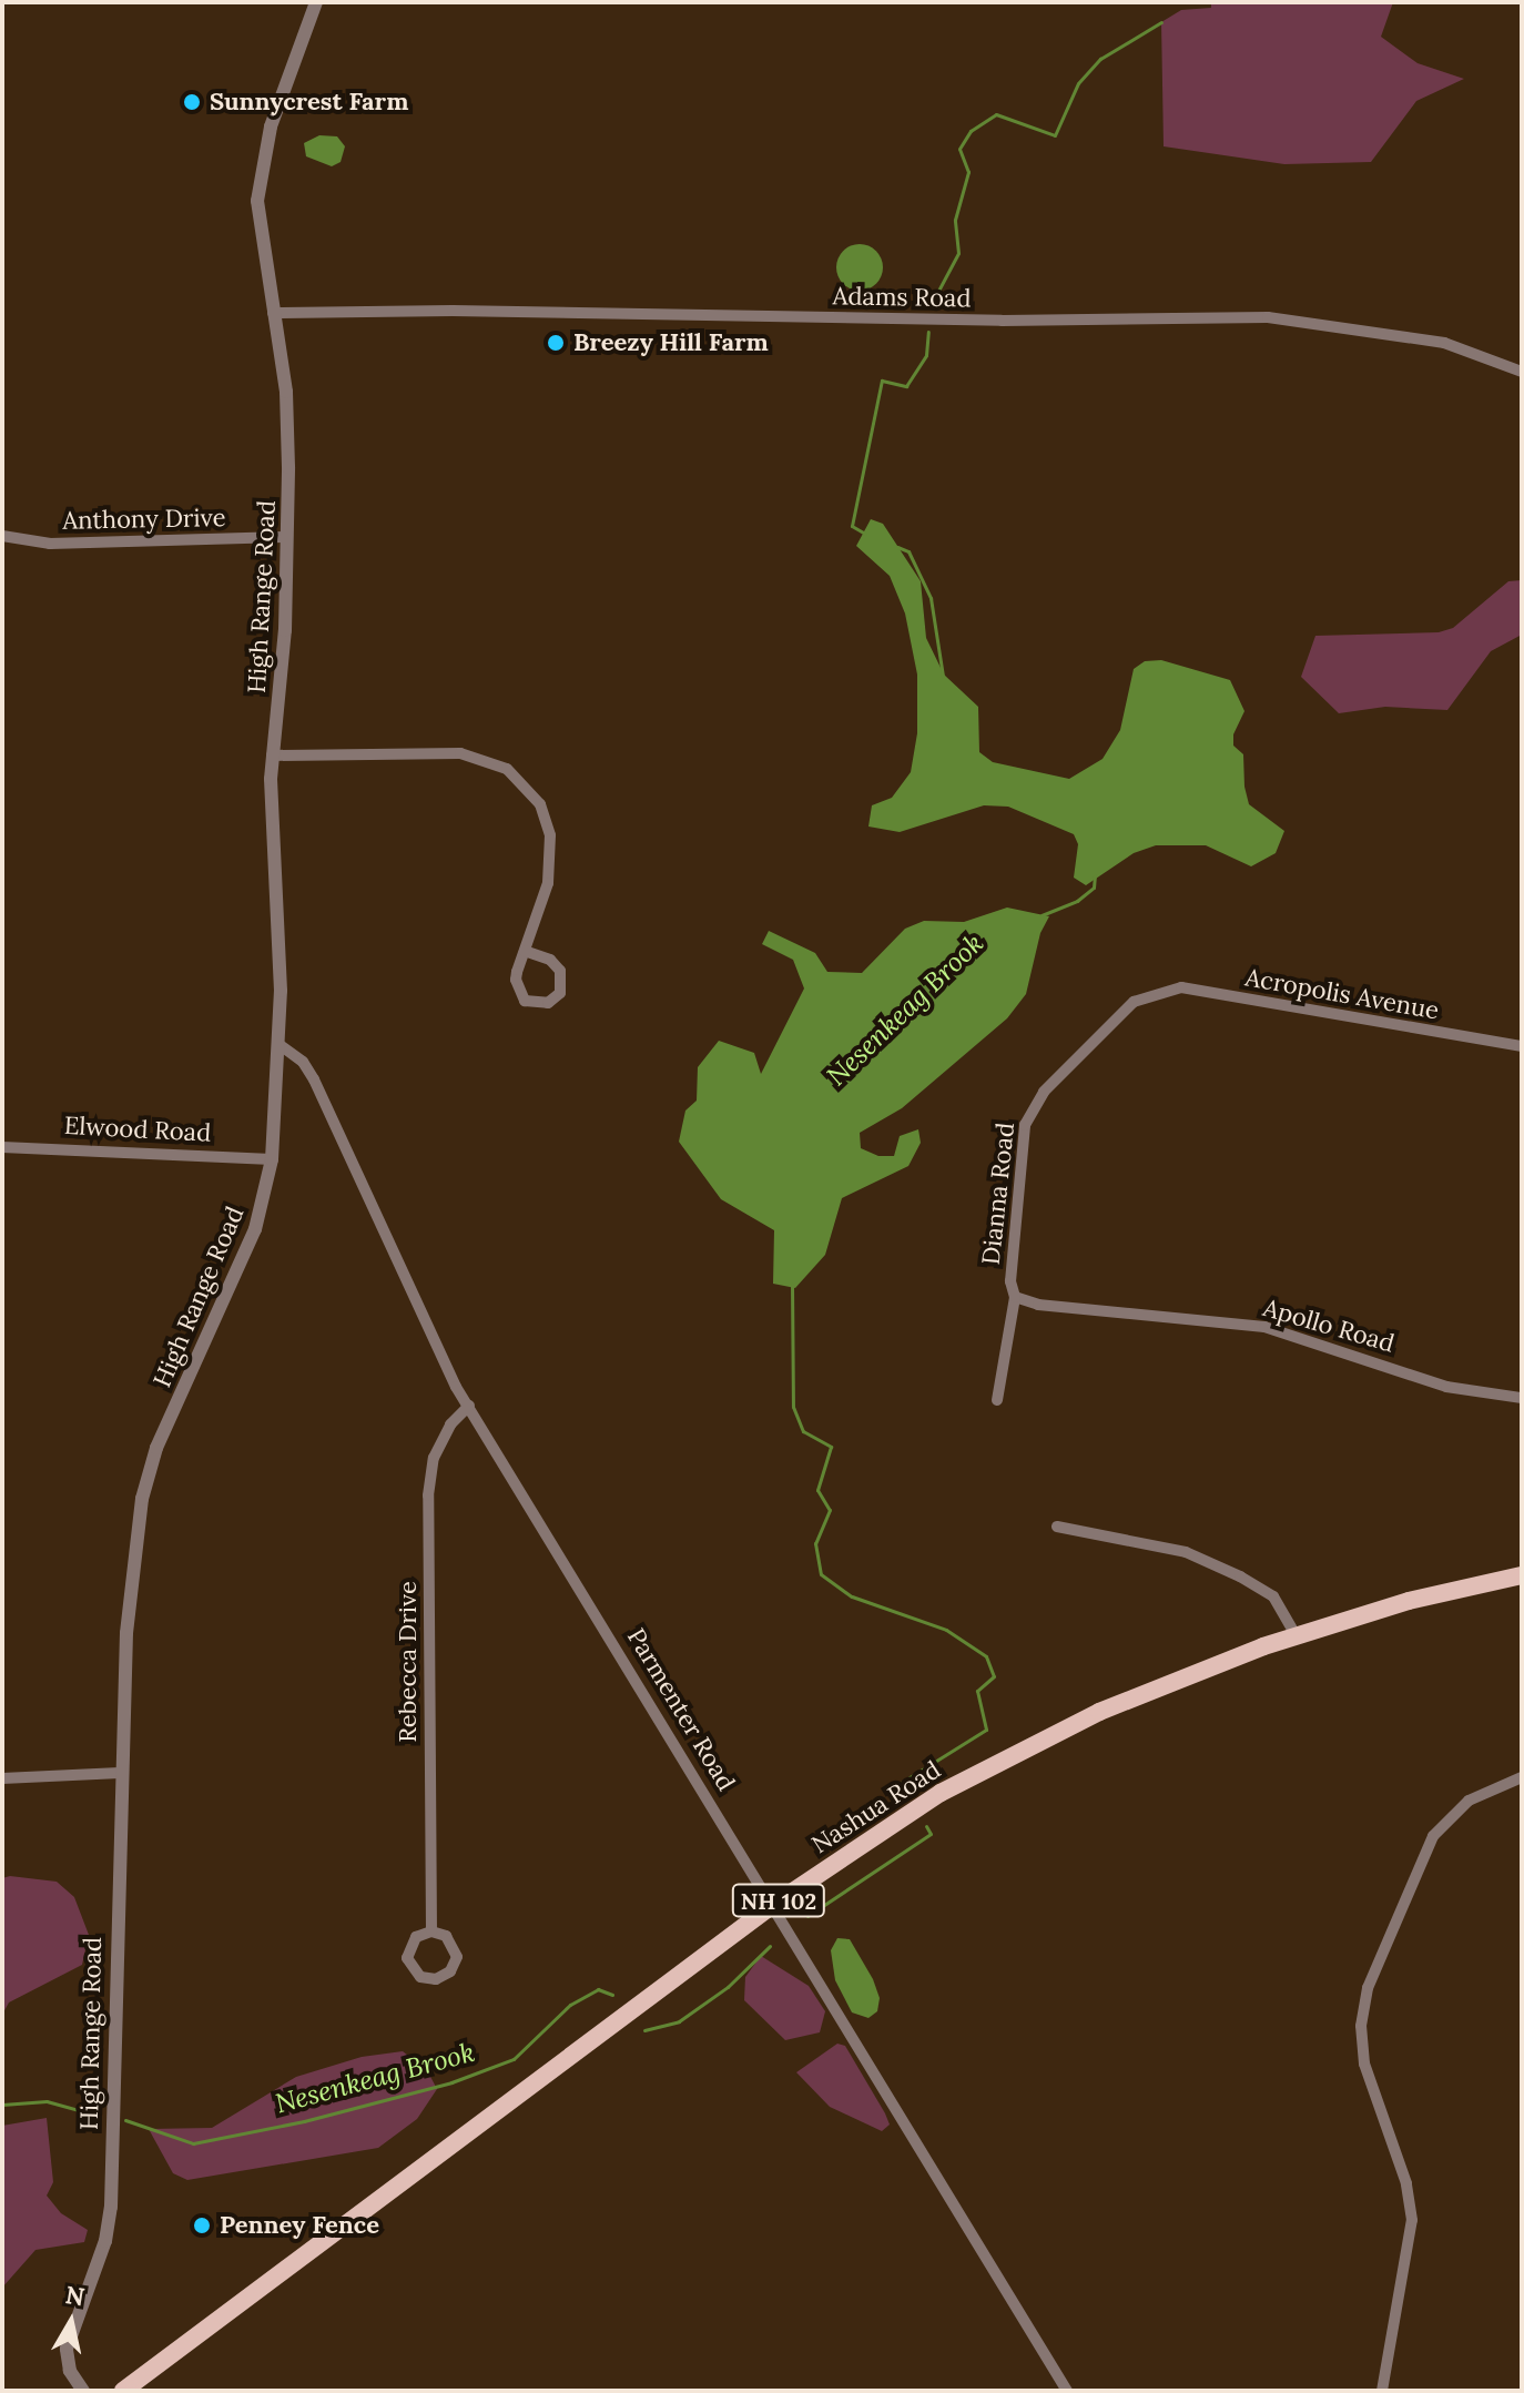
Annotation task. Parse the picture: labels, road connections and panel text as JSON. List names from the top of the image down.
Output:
{
  "streets": {
    "main road": ["Nashua Road", "NH 102"],
    "street": [
      "Adams Road",
      "Anthony Drive",
      "High Range Road",
      "Acropolis Avenue",
      "Elwood Road",
      "Dianna Road",
      "Apollo Road",
      "Rebecca Drive",
      "Parmenter Road"
    ]
  },
  "crossings": [
    ["Adams Road", "High Range Road"],
    ["Anthony Drive", "High Range Road"],
    ["High Range Road", "Elwood Road"],
    ["High Range Road", "Parmenter Road"],
    ["Acropolis Avenue", "Dianna Road"],
    ["Dianna Road", "Apollo Road"],
    ["Rebecca Drive", "Parmenter Road"],
    ["Parmenter Road", "Nashua Road"]
  ],
  "water": ["Nesenkeag Brook"],
  "places": ["Sunnycrest Farm", "Breezy Hill Farm", "Penney Fence"],
  "north": "top"
}
